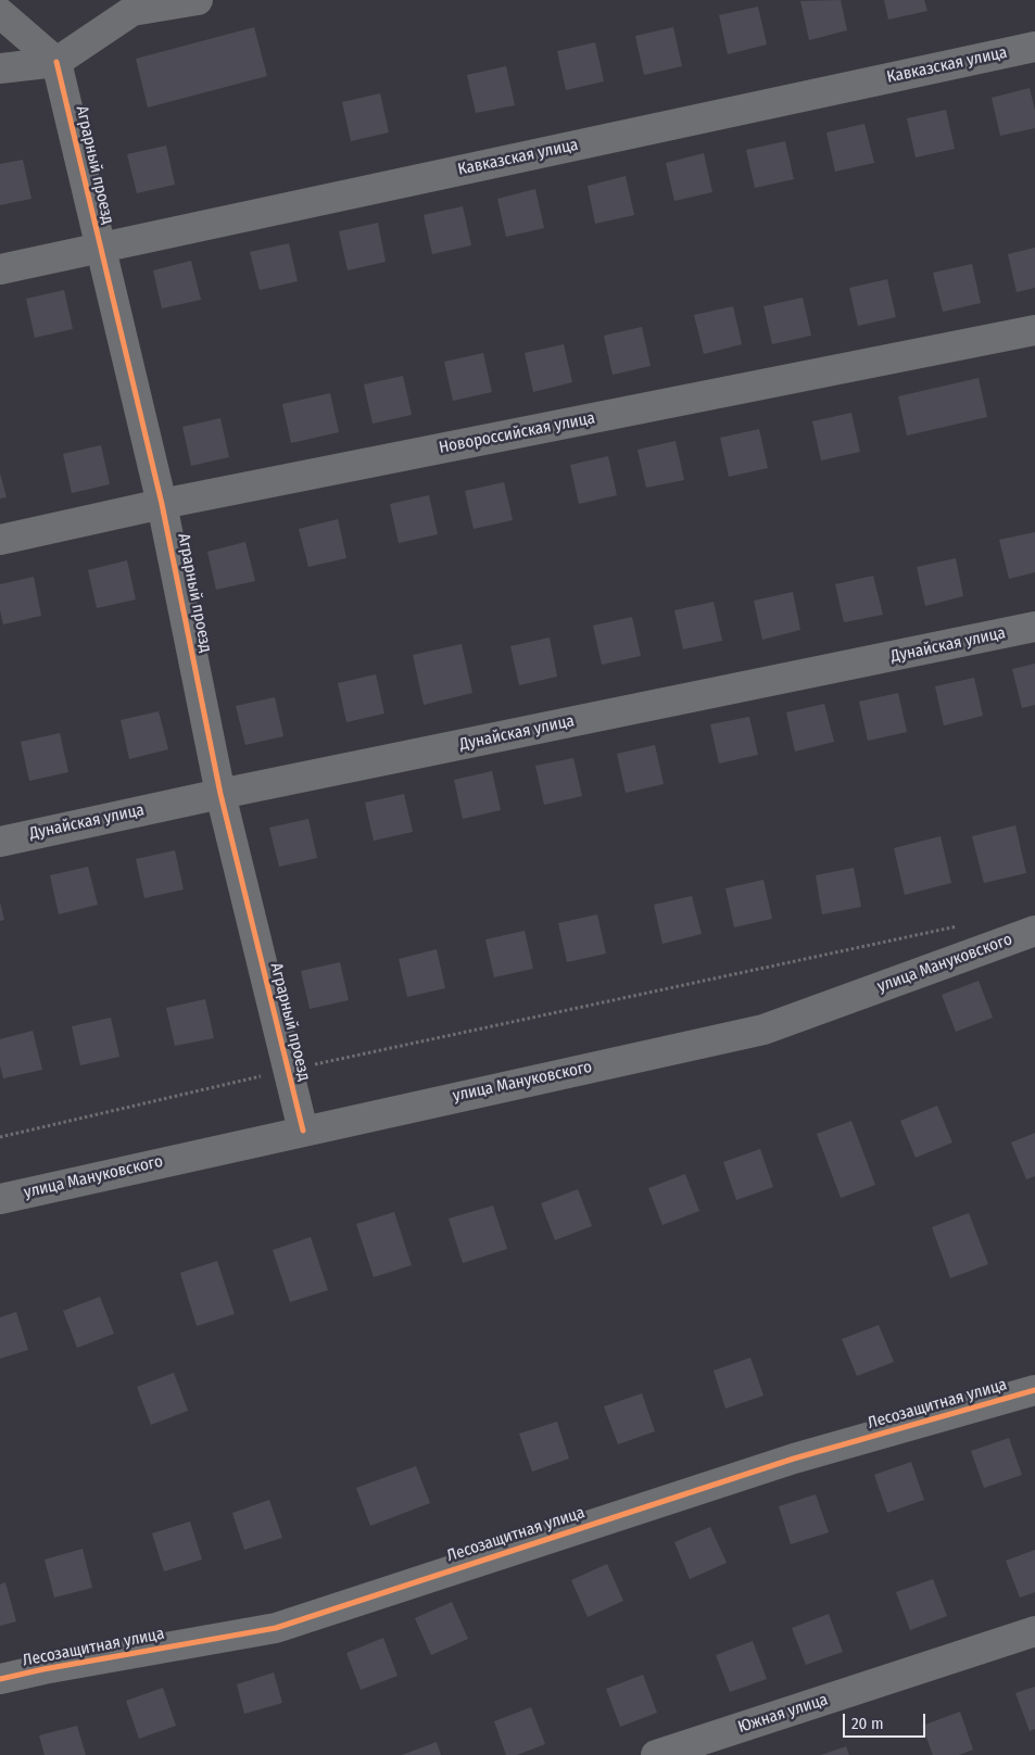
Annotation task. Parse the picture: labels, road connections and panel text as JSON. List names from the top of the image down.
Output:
{
  "streets": {
    "street": [
      "Кавказская улица",
      "Аграрный проезд",
      "Новороссийская улица",
      "Дунайская улица",
      "улица Мануковского",
      "Лесозащитная улица",
      "Южная улица"
    ]
  },
  "crossings": [
    ["Кавказская улица", "Аграрный проезд"],
    ["Аграрный проезд", "Новороссийская улица"],
    ["Аграрный проезд", "Дунайская улица"],
    ["Аграрный проезд", "улица Мануковского"]
  ],
  "scale_bar": "20 m"
}
